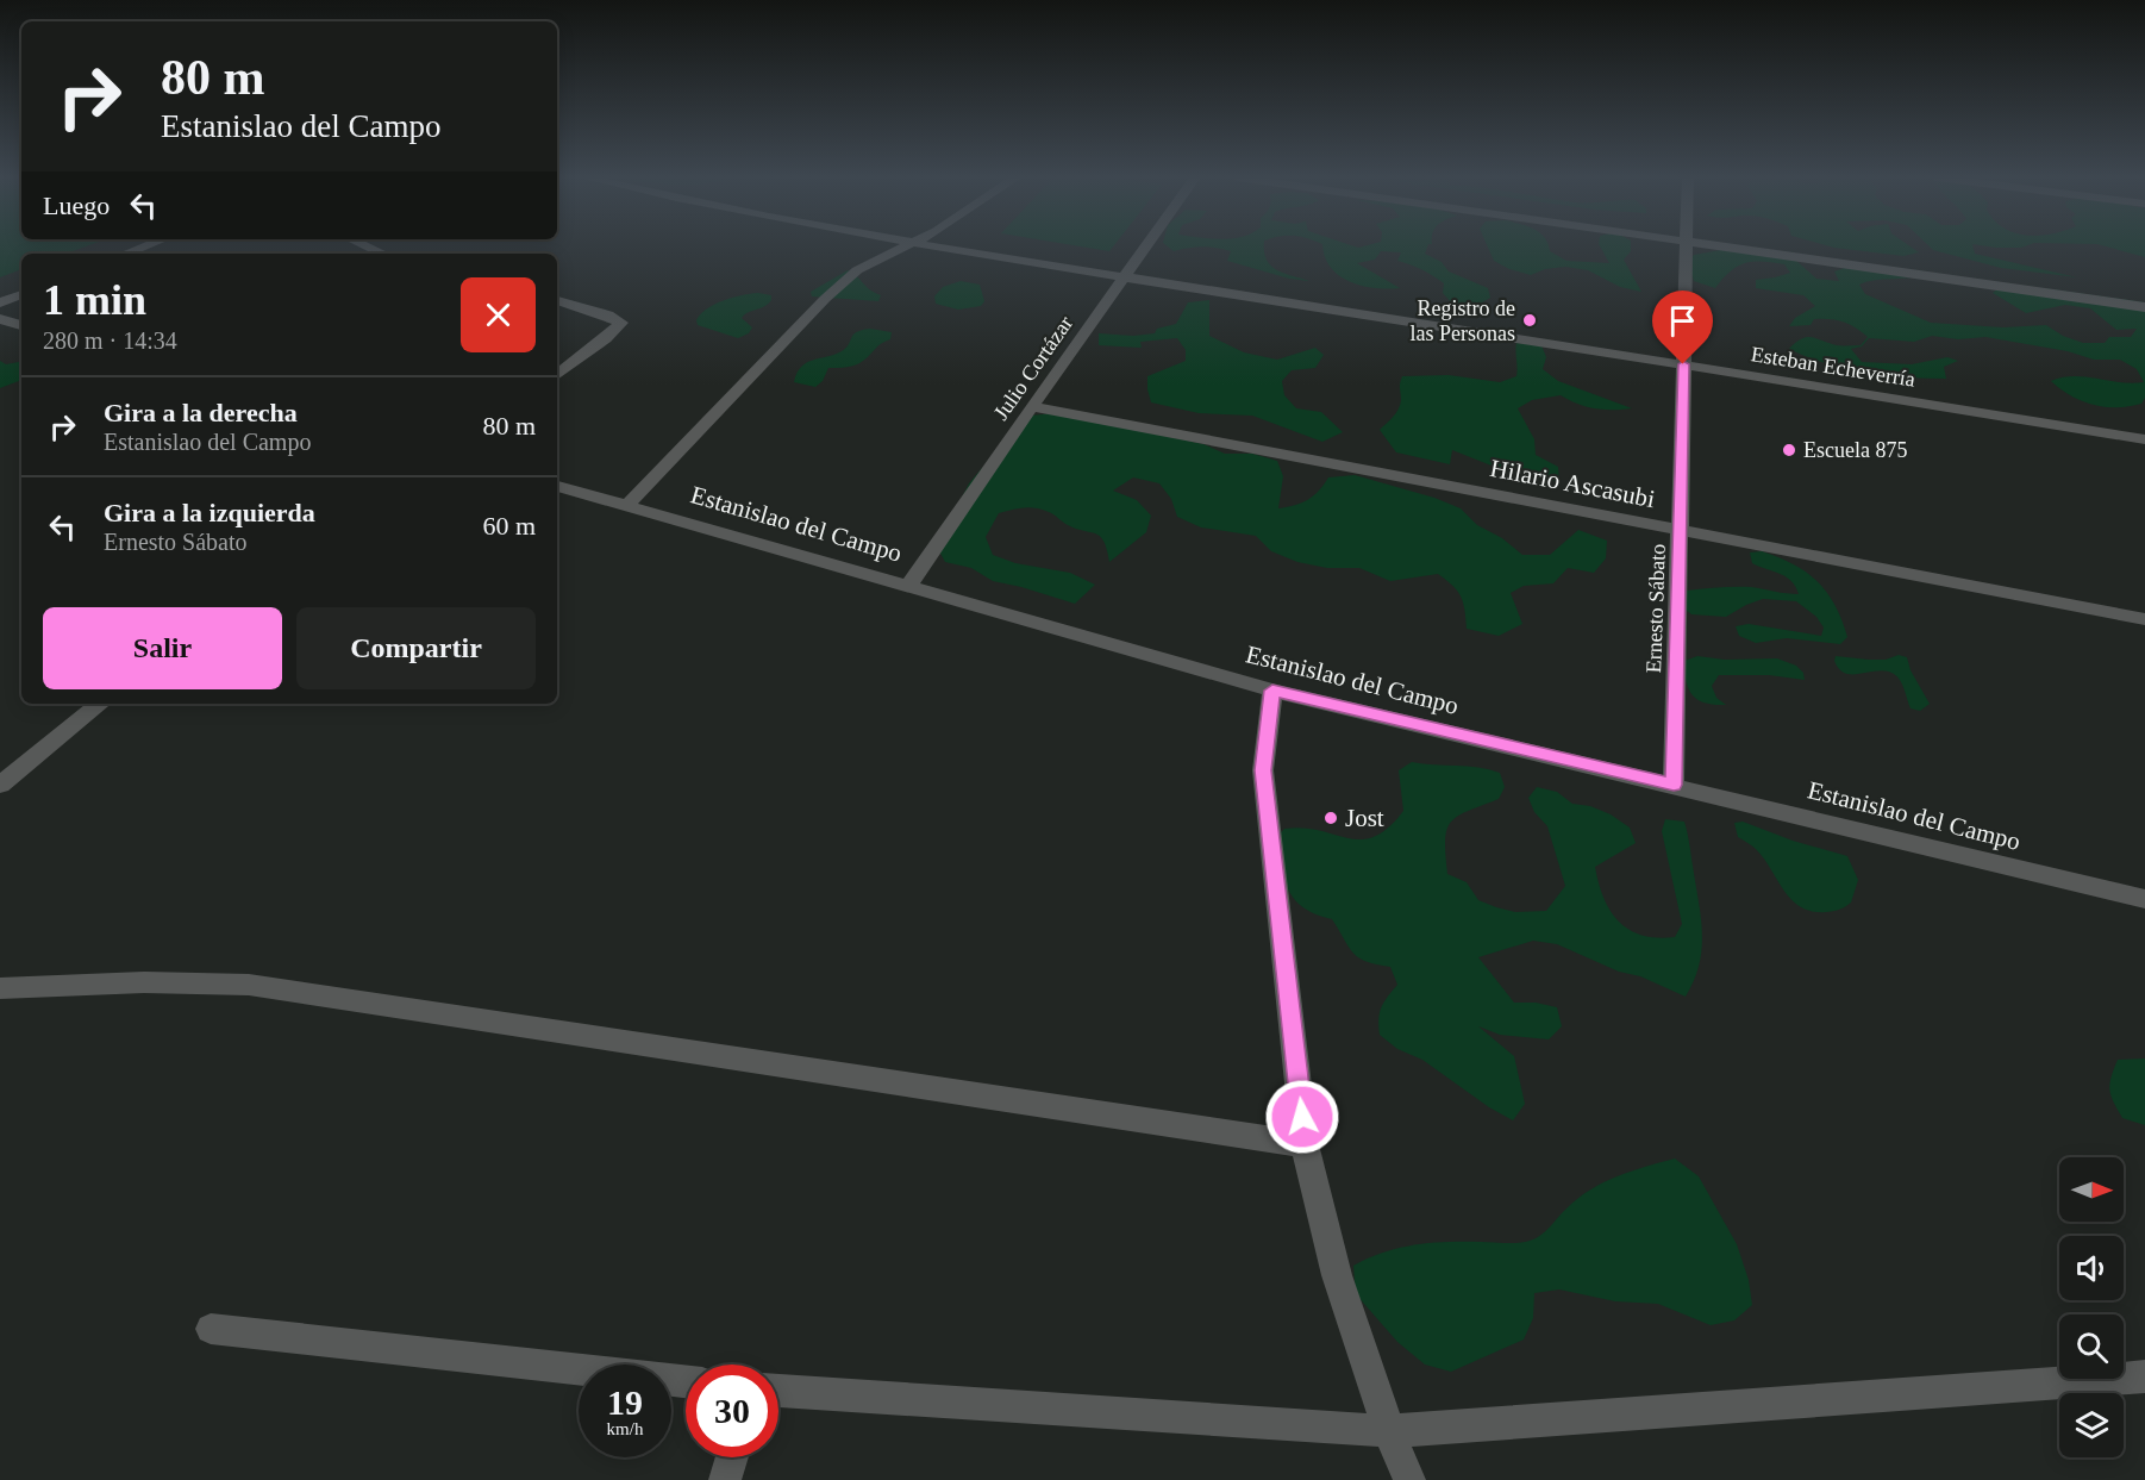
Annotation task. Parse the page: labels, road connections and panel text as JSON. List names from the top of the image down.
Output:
{
  "streets": {
    "street": [
      "Esteban Echeverría",
      "Julio Cortázar",
      "Hilario Ascasubi",
      "Estanislao del Campo",
      "Ernesto Sábato"
    ]
  },
  "crossings": [
    ["Esteban Echeverría", "Julio Cortázar"],
    ["Esteban Echeverría", "Ernesto Sábato"],
    ["Julio Cortázar", "Hilario Ascasubi"],
    ["Julio Cortázar", "Estanislao del Campo"],
    ["Hilario Ascasubi", "Ernesto Sábato"],
    ["Estanislao del Campo", "Ernesto Sábato"]
  ],
  "places": ["Registro de las Personas", "Escuela 875", "Jost"],
  "north": "right",
  "page": {
    "turn": ["80 m", "Estanislao del Campo"],
    "then": "Luego",
    "heading": ["1 min", "280 m · 14:34"],
    "list": [
      {
        "name": "Gira a la derecha",
        "note": "Estanislao del Campo",
        "value": "80 m"
      },
      {
        "name": "Gira a la izquierda",
        "note": "Ernesto Sábato",
        "value": "60 m"
      }
    ],
    "buttons": ["Salir", "Compartir"],
    "speed": "19 km/h",
    "limit": "30"
  }
}
